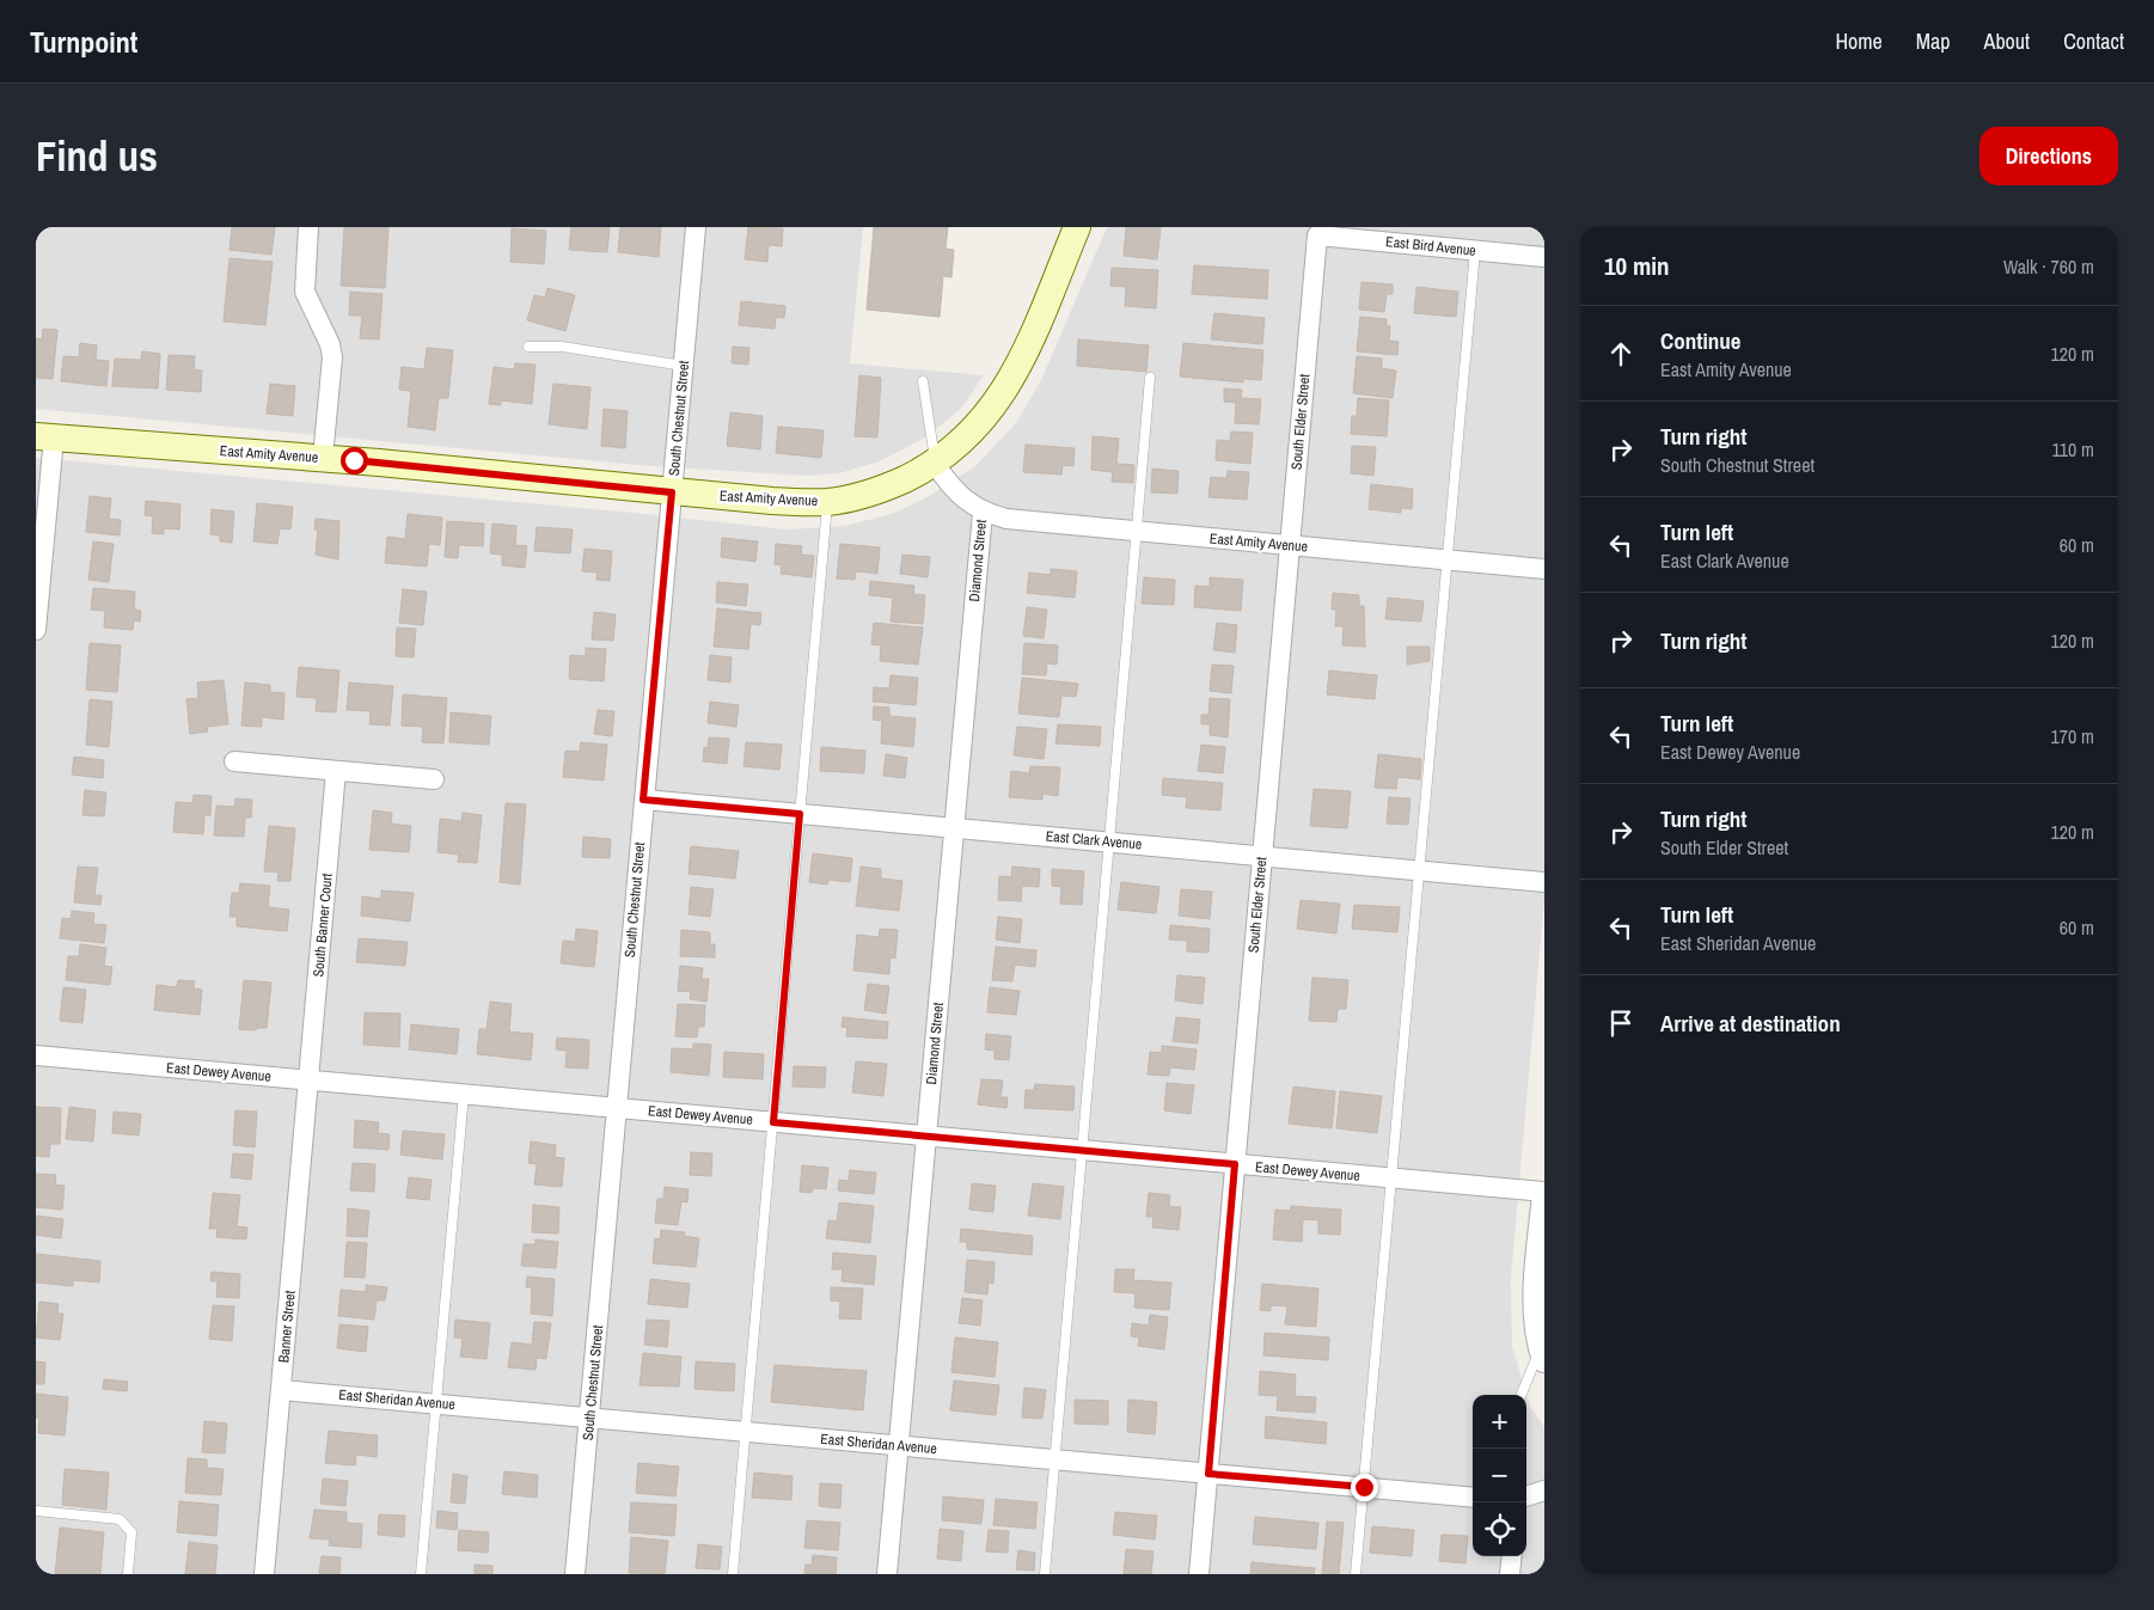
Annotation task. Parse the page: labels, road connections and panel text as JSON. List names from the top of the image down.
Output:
{
  "streets": {
    "main road": ["East Amity Avenue"],
    "street": [
      "East Bird Avenue",
      "South Chestnut Street",
      "South Elder Street",
      "Diamond Street",
      "East Clark Avenue",
      "South Banner Court",
      "East Dewey Avenue",
      "Banner Street",
      "East Sheridan Avenue"
    ]
  },
  "crossings": [
    ["East Bird Avenue", "South Elder Street"],
    ["South Chestnut Street", "East Amity Avenue"],
    ["South Chestnut Street", "East Clark Avenue"],
    ["South Chestnut Street", "East Dewey Avenue"],
    ["South Chestnut Street", "East Sheridan Avenue"],
    ["South Elder Street", "East Amity Avenue"],
    ["South Elder Street", "East Clark Avenue"],
    ["South Elder Street", "East Dewey Avenue"],
    ["South Elder Street", "East Sheridan Avenue"],
    ["East Amity Avenue", "Diamond Street"],
    ["Diamond Street", "East Clark Avenue"],
    ["Diamond Street", "East Dewey Avenue"],
    ["Diamond Street", "East Sheridan Avenue"],
    ["South Banner Court", "East Dewey Avenue"],
    ["South Banner Court", "Banner Street"],
    ["East Dewey Avenue", "Banner Street"],
    ["Banner Street", "East Sheridan Avenue"]
  ],
  "page": {
    "header": "Turnpoint",
    "nav": [
      "Home",
      "Map",
      "About",
      "Contact"
    ],
    "buttons": "Directions",
    "title": "Find us",
    "heading": ["10 min", "Walk · 760 m"],
    "list": [
      ["Continue", "East Amity Avenue", "120 m"],
      ["Turn right", "South Chestnut Street", "110 m"],
      ["Turn left", "East Clark Avenue", "60 m"],
      ["Turn right", "120 m"],
      ["Turn left", "East Dewey Avenue", "170 m"],
      ["Turn right", "South Elder Street", "120 m"],
      ["Turn left", "East Sheridan Avenue", "60 m"],
      "Arrive at destination"
    ],
    "map_buttons": ["+", "−"]
  }
}
